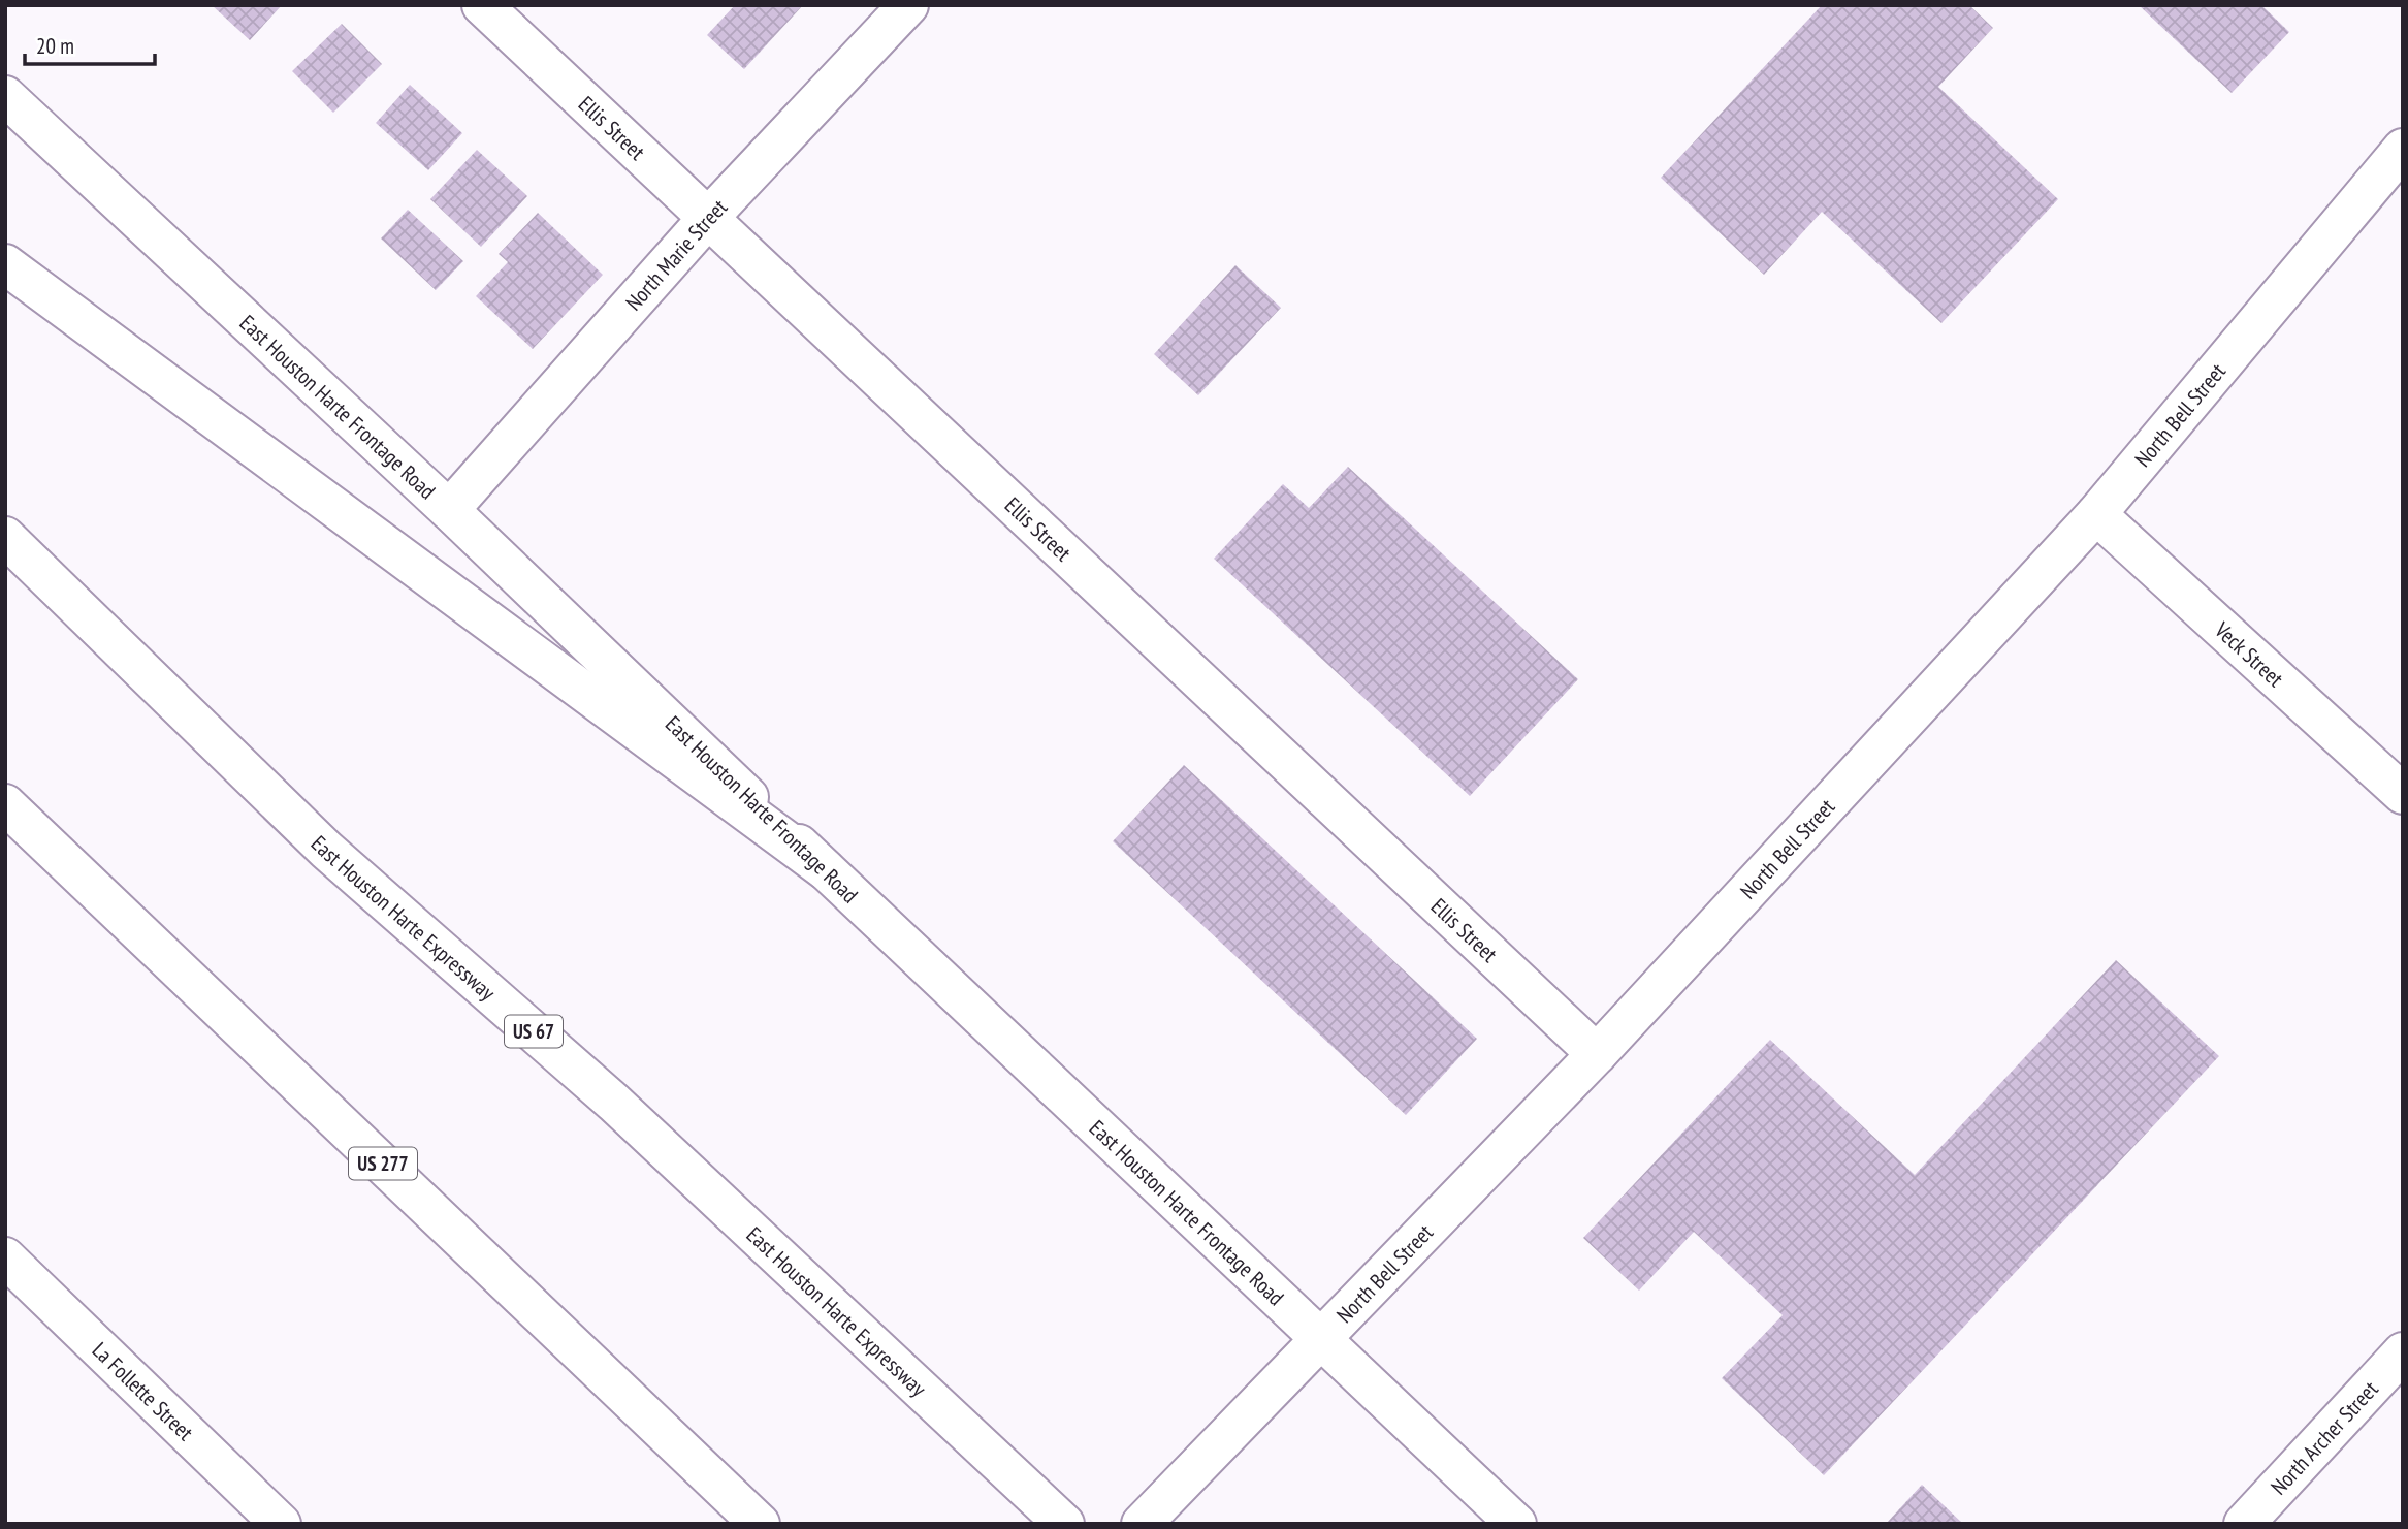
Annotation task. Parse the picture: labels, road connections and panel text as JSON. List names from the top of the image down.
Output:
{
  "streets": {
    "main road": [
      "Ellis Street",
      "North Marie Street",
      "East Houston Harte Frontage Road",
      "North Bell Street",
      "Veck Street",
      "East Houston Harte Expressway",
      "US 67",
      "US 277",
      "La Follette Street",
      "North Archer Street"
    ]
  },
  "crossings": [
    ["Ellis Street", "North Marie Street"],
    ["Ellis Street", "North Bell Street"],
    ["North Marie Street", "East Houston Harte Frontage Road"],
    ["East Houston Harte Frontage Road", "North Bell Street"],
    ["North Bell Street", "Veck Street"]
  ],
  "scale_bar": "20 m"
}
